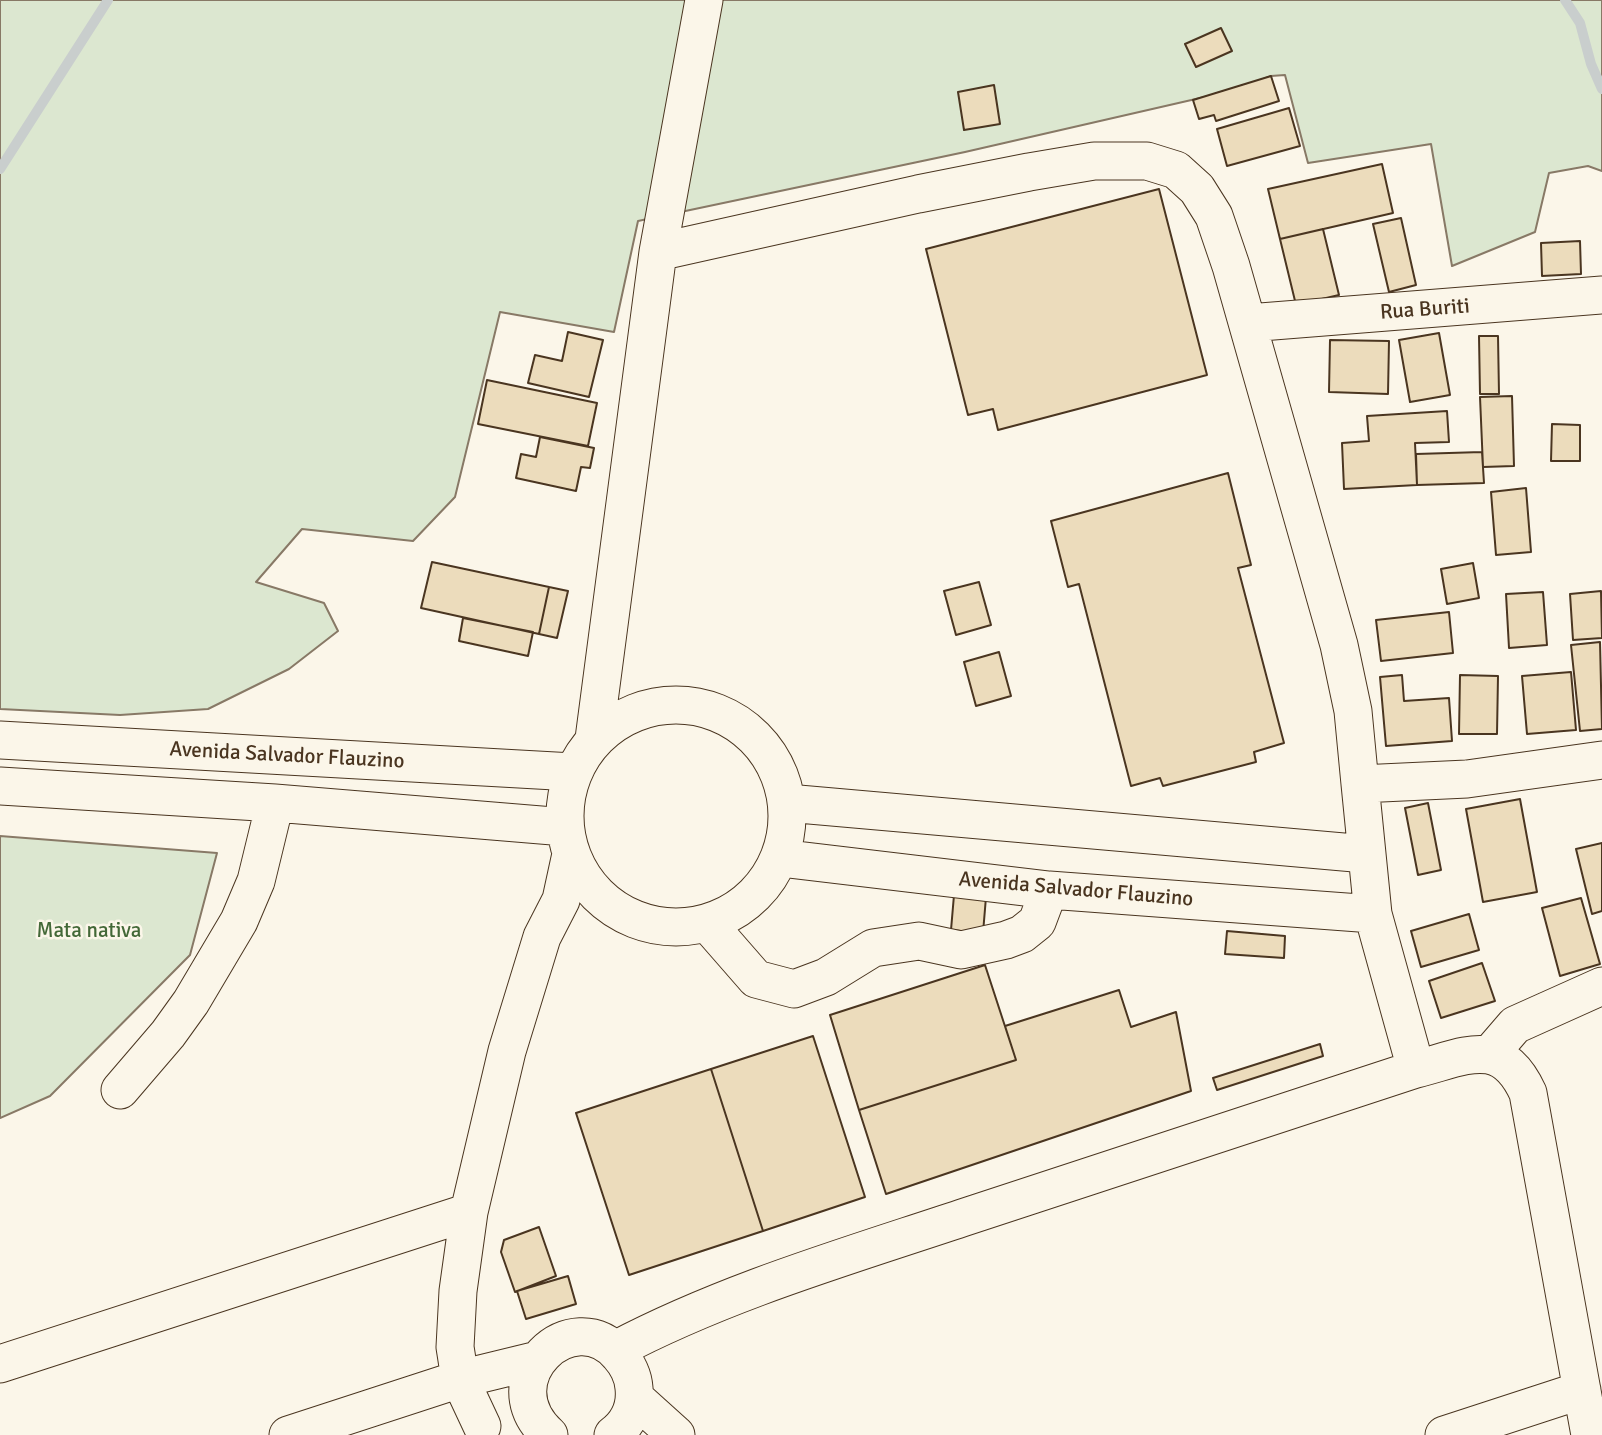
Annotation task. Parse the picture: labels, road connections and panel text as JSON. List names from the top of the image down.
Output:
{
  "streets": {
    "street": ["Rua Buriti", "Avenida Salvador Flauzino"]
  },
  "parks": ["Mata nativa"]
}
